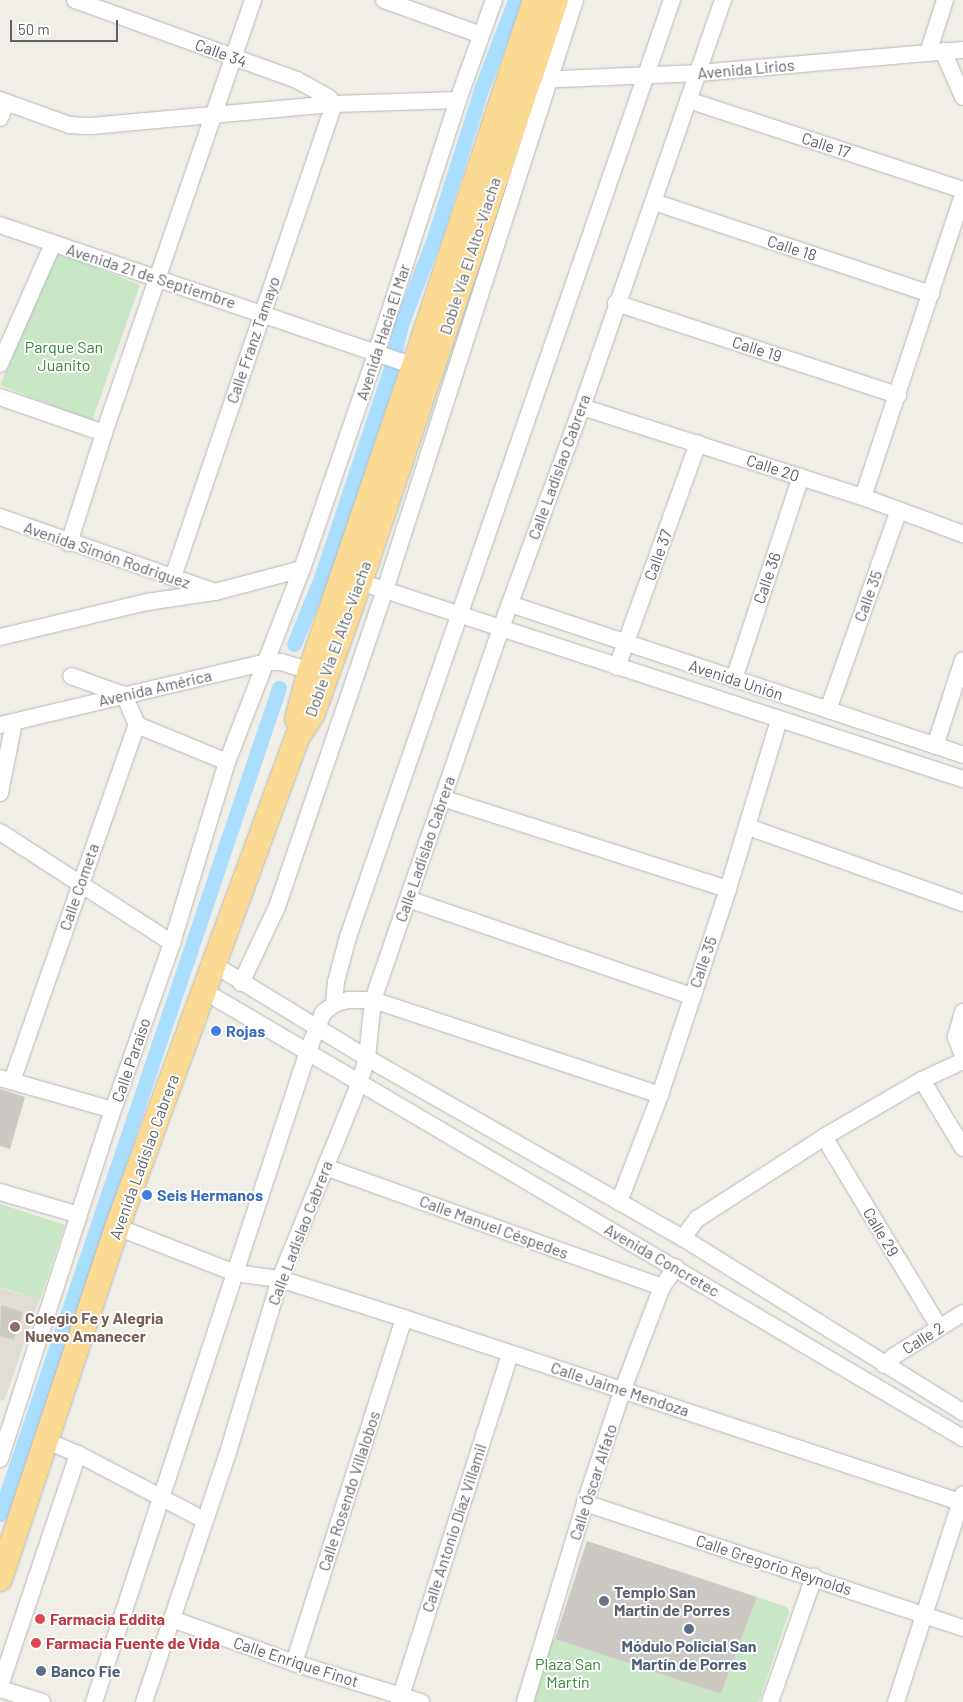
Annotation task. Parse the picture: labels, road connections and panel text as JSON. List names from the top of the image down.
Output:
{
  "streets": {
    "highway": ["Doble Vía El Alto-Viacha", "Avenida Ladislao Cabrera"],
    "street": [
      "Calle 34",
      "Avenida Lirios",
      "Calle 17",
      "Calle 18",
      "Avenida 21 de Septiembre",
      "Avenida Hacia El Mar",
      "Calle Franz Tamayo",
      "Calle 19",
      "Calle Ladislao Cabrera",
      "Calle 20",
      "Avenida Simón Rodriguez",
      "Calle 37",
      "Calle 36",
      "Calle 35",
      "Avenida Unión",
      "Avenida América",
      "Calle Cometa",
      "Calle Paraíso",
      "Calle Manuel Céspedes",
      "Calle 29",
      "Avenida Concretec",
      "Calle 2",
      "Calle Jaime Mendoza",
      "Calle Óscar Alfato",
      "Calle Rosendo Villalobos",
      "Calle Antonio Díaz Villamil",
      "Calle Gregorio Reynolds",
      "Calle Enrique Finot"
    ]
  },
  "crossings": [
    ["Calle 34", "Calle Franz Tamayo"],
    ["Avenida Lirios", "Doble Vía El Alto-Viacha"],
    ["Avenida Lirios", "Calle Ladislao Cabrera"],
    ["Calle 17", "Calle Ladislao Cabrera"],
    ["Calle 18", "Calle Ladislao Cabrera"],
    ["Doble Vía El Alto-Viacha", "Avenida 21 de Septiembre"],
    ["Doble Vía El Alto-Viacha", "Avenida Ladislao Cabrera"],
    ["Avenida 21 de Septiembre", "Avenida Hacia El Mar"],
    ["Avenida 21 de Septiembre", "Calle Franz Tamayo"],
    ["Avenida Hacia El Mar", "Avenida América"],
    ["Avenida Hacia El Mar", "Calle Paraíso"],
    ["Calle Franz Tamayo", "Avenida Simón Rodriguez"],
    ["Calle 19", "Calle Ladislao Cabrera"],
    ["Calle Ladislao Cabrera", "Calle 20"],
    ["Calle Ladislao Cabrera", "Avenida Unión"],
    ["Calle Ladislao Cabrera", "Calle Manuel Céspedes"],
    ["Calle Ladislao Cabrera", "Avenida Concretec"],
    ["Calle Ladislao Cabrera", "Calle Jaime Mendoza"],
    ["Calle Ladislao Cabrera", "Calle Enrique Finot"],
    ["Calle 20", "Calle 37"],
    ["Calle 20", "Calle 36"],
    ["Calle 20", "Calle 35"],
    ["Calle 37", "Avenida Unión"],
    ["Calle 36", "Avenida Unión"],
    ["Calle 35", "Avenida Unión"],
    ["Avenida América", "Calle Paraíso"],
    ["Avenida Ladislao Cabrera", "Avenida Concretec"],
    ["Avenida Ladislao Cabrera", "Calle Jaime Mendoza"],
    ["Calle Manuel Céspedes", "Calle Óscar Alfato"],
    ["Calle 29", "Calle 2"],
    ["Avenida Concretec", "Calle Óscar Alfato"],
    ["Calle Jaime Mendoza", "Calle Óscar Alfato"],
    ["Calle Jaime Mendoza", "Calle Rosendo Villalobos"],
    ["Calle Jaime Mendoza", "Calle Antonio Díaz Villamil"],
    ["Calle Óscar Alfato", "Calle Gregorio Reynolds"],
    ["Calle Rosendo Villalobos", "Calle Enrique Finot"],
    ["Calle Antonio Díaz Villamil", "Calle Enrique Finot"]
  ],
  "parks": ["Parque San Juanito", "Plaza San Martín"],
  "places": [
    "Rojas",
    "Seis Hermanos",
    "Colegio Fe y Alegria Nuevo Amanecer",
    "Templo San Martin de Porres",
    "Farmacia Eddita",
    "Módulo Policial San Martín de Porres",
    "Farmacia Fuente de Vida",
    "Banco Fie"
  ],
  "scale_bar": "50 m"
}
